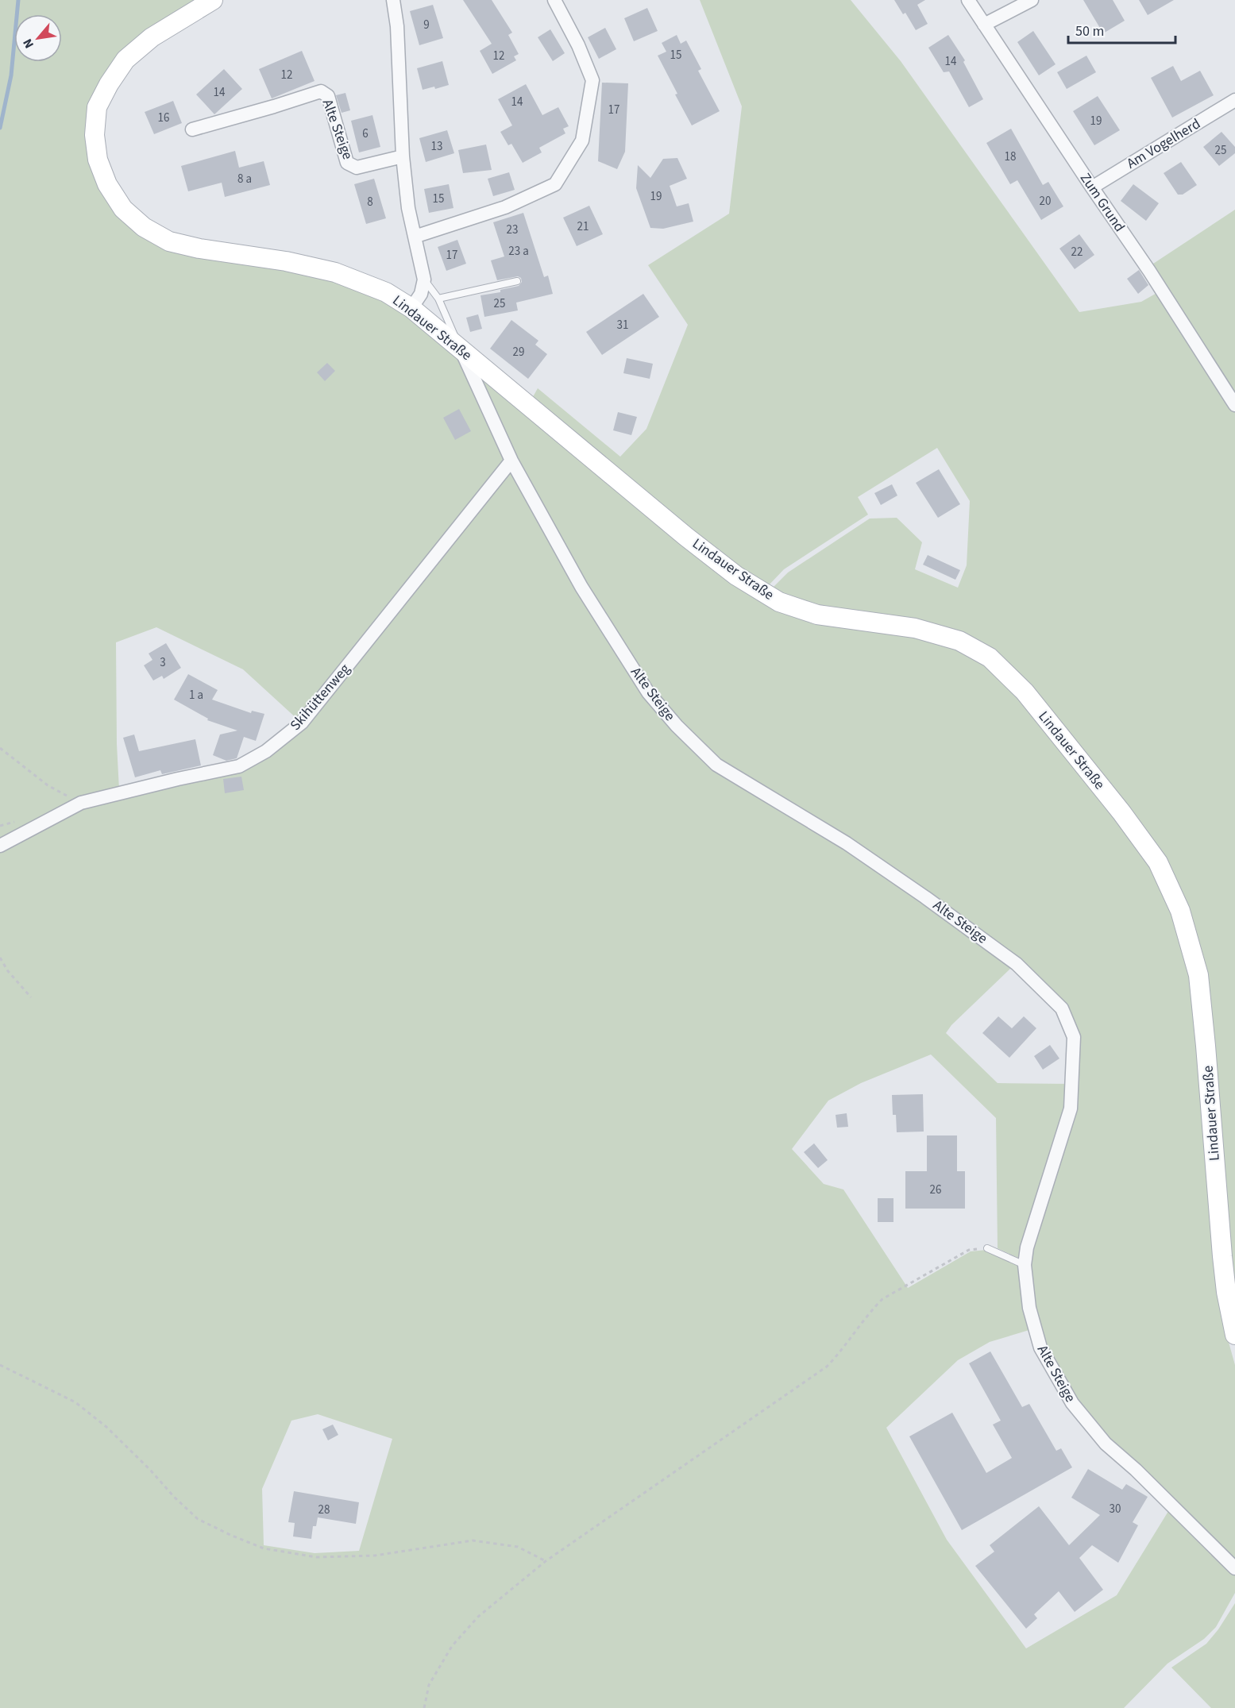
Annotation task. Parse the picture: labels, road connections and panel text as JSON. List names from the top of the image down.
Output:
{
  "streets": {
    "main road": ["Lindauer Straße"],
    "street": [
      "Alte Steige",
      "Am Vogelherd",
      "Zum Grund",
      "Skihüttenweg"
    ]
  },
  "crossings": [
    ["Alte Steige", "Lindauer Straße"],
    ["Alte Steige", "Skihüttenweg"],
    ["Am Vogelherd", "Zum Grund"]
  ],
  "house_numbers": [
    "9",
    "15",
    "12",
    "14",
    "12",
    "14",
    "14",
    "17",
    "16",
    "19",
    "6",
    "13",
    "25",
    "18",
    "8 a",
    "19",
    "15",
    "20",
    "8",
    "21",
    "23",
    "23 a",
    "22",
    "17",
    "25",
    "31",
    "29",
    "3",
    "1 a",
    "26",
    "30",
    "28"
  ],
  "scale_bar": "50 m",
  "north": "bottom left"
}
